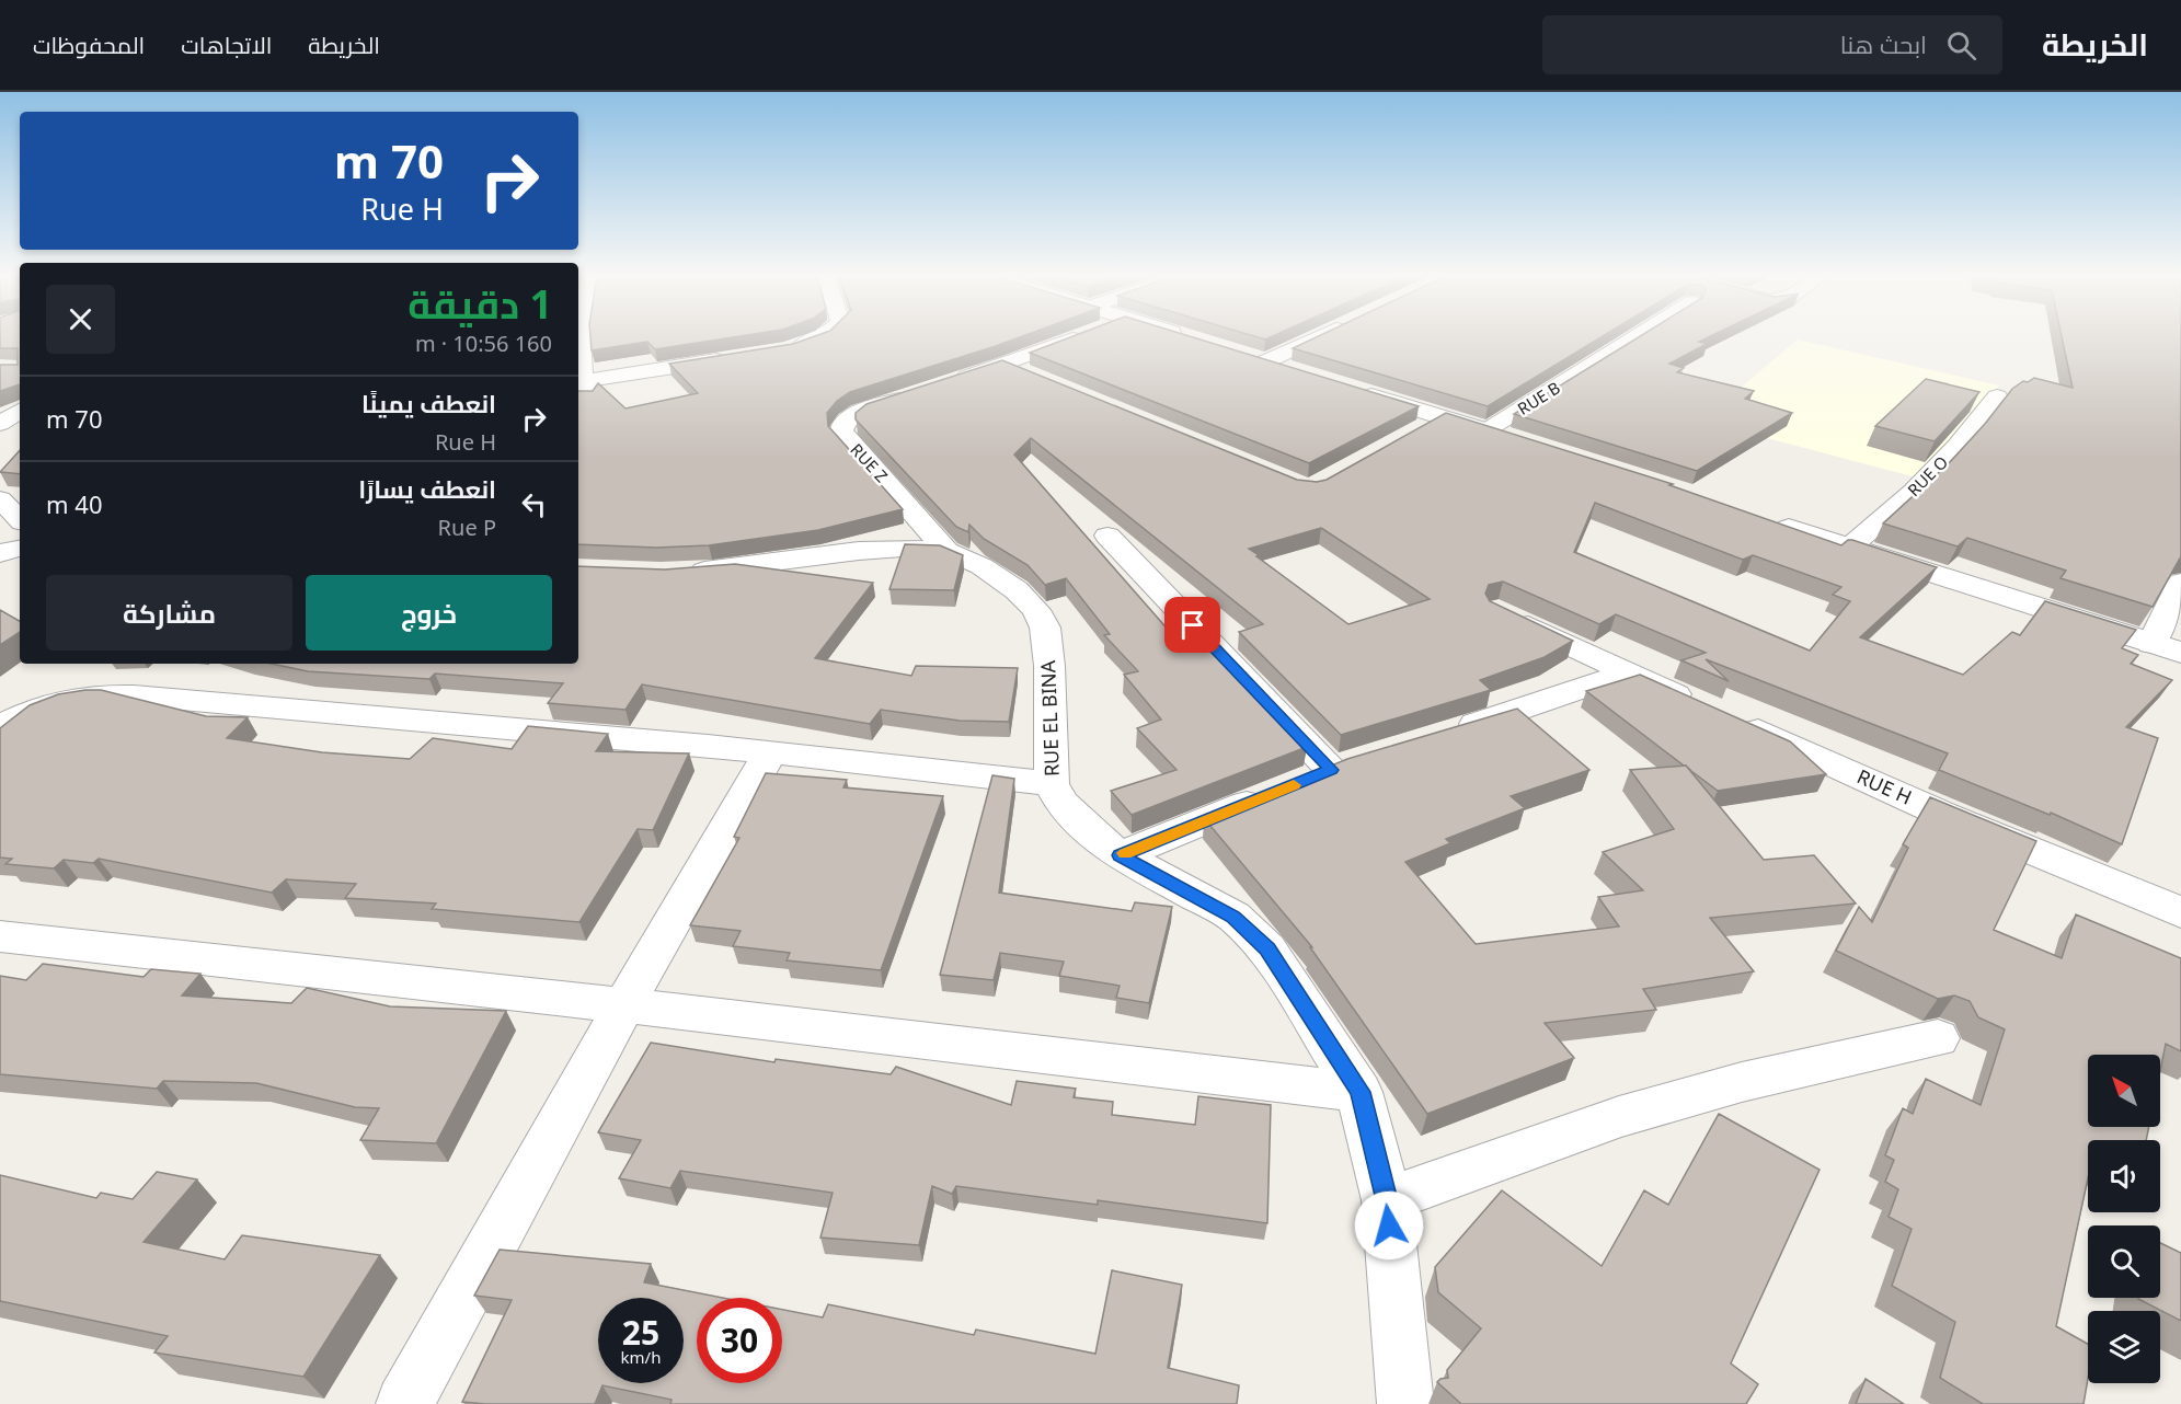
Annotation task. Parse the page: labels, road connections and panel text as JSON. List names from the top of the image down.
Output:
{
  "streets": {
    "street": [
      "RUE B",
      "RUE Z",
      "RUE O",
      "RUE EL BINA",
      "RUE H"
    ]
  },
  "crossings": [
    ["RUE Z", "RUE EL BINA"]
  ],
  "north": "top left",
  "page": {
    "header": "الخريطة",
    "search": "ابحث هنا",
    "nav": ["الخريطة", "الاتجاهات", "المحفوظات"],
    "turn": ["70 m", "Rue H"],
    "heading": ["1 دقيقة", "160 m · 10:56"],
    "list": [
      {
        "name": "انعطف يمينًا",
        "note": "Rue H",
        "value": "70 m"
      },
      {
        "name": "انعطف يسارًا",
        "note": "Rue P",
        "value": "40 m"
      }
    ],
    "buttons": ["خروج", "مشاركة"],
    "speed": "25 km/h",
    "limit": "30"
  }
}
